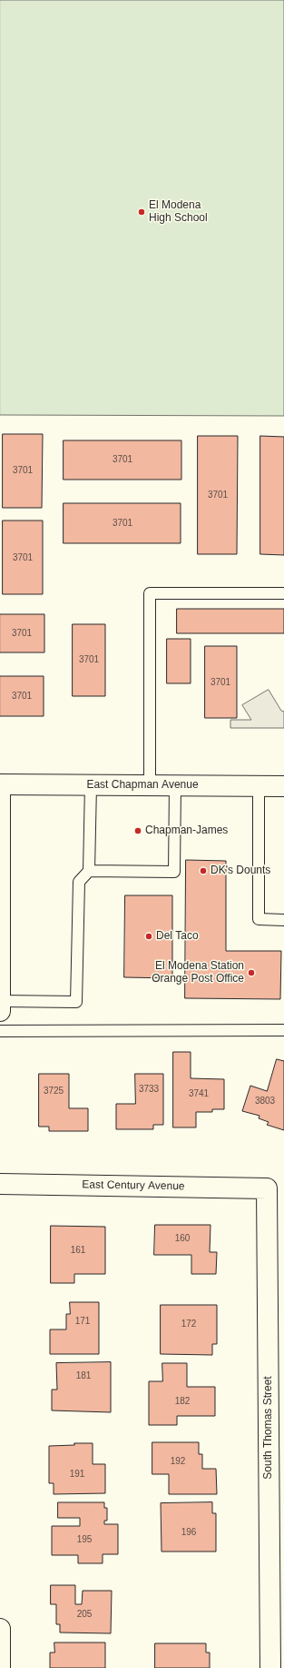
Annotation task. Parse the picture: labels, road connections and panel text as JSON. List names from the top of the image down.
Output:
{
  "streets": {
    "street": ["East Chapman Avenue", "East Century Avenue", "South Thomas Street"]
  },
  "crossings": [
    ["East Century Avenue", "South Thomas Street"]
  ],
  "places": [
    "El Modena High School",
    "Chapman-James",
    "DK's Dounts",
    "Del Taco",
    "El Modena Station Orange Post Office"
  ],
  "house_numbers": [
    "3701",
    "3701",
    "3701",
    "3701",
    "3701",
    "3701",
    "3701",
    "3701",
    "3701",
    "3733",
    "3725",
    "3741",
    "3803",
    "160",
    "161",
    "171",
    "172",
    "181",
    "182",
    "192",
    "191",
    "196",
    "195",
    "205"
  ]
}
